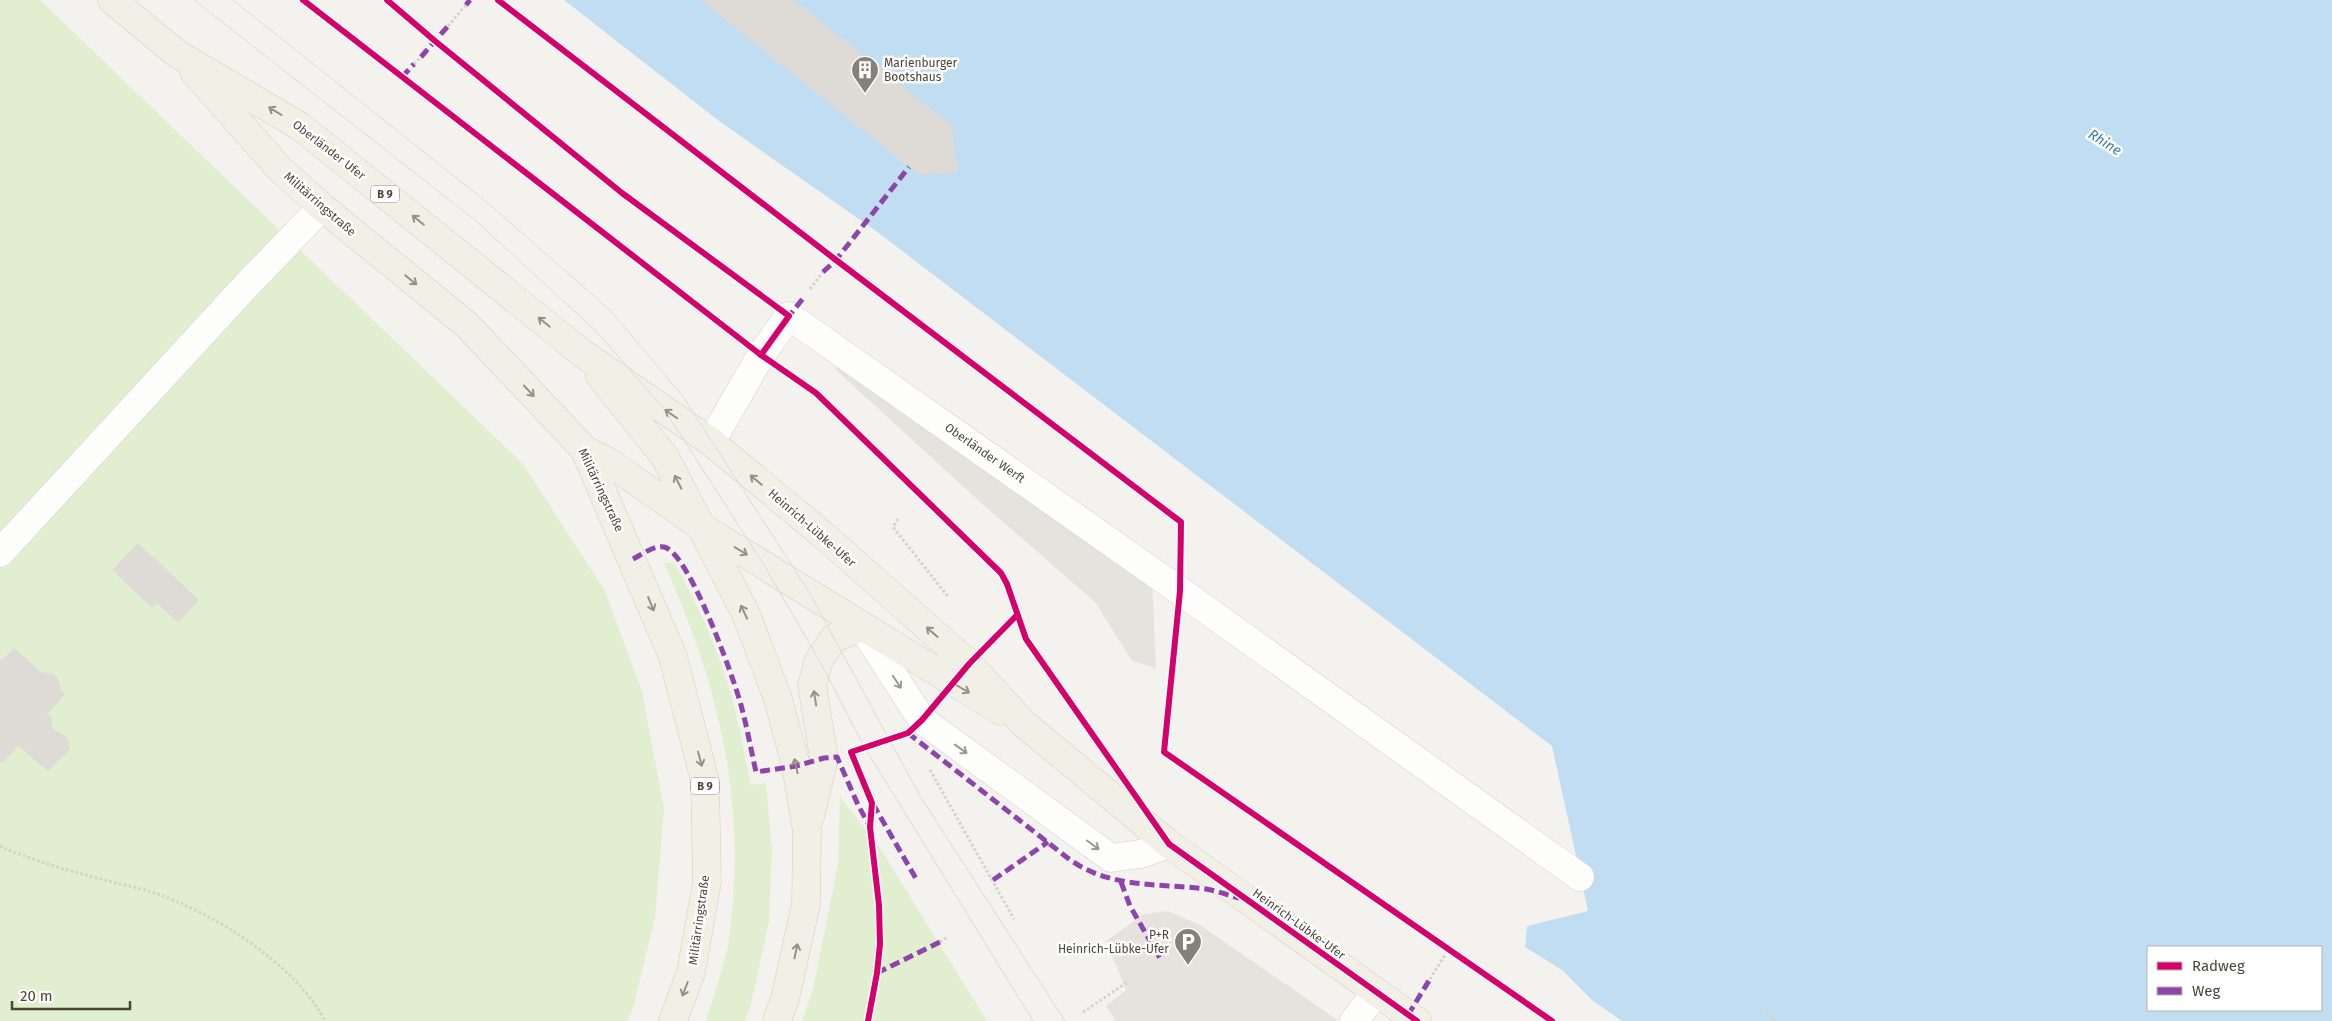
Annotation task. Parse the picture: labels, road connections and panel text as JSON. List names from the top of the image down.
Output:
{
  "streets": {
    "main road": [
      "Oberländer Ufer",
      "B 9",
      "Militärringstraße",
      "Heinrich-Lübke-Ufer"
    ],
    "lane": ["Oberländer Werft"]
  },
  "crossings": [
    ["Oberländer Ufer", "B 9"],
    ["Oberländer Ufer", "Militärringstraße"],
    ["Oberländer Ufer", "Heinrich-Lübke-Ufer"],
    ["B 9", "Heinrich-Lübke-Ufer"],
    ["Militärringstraße", "Heinrich-Lübke-Ufer"]
  ],
  "one_way": ["Oberländer Ufer"],
  "water": ["Rhine"],
  "places": {
    "building": ["Marienburger Bootshaus"],
    "parking": ["P+R Heinrich-Lübke-Ufer"]
  },
  "legend": ["Radweg", "Weg"],
  "scale_bar": "20 m"
}
